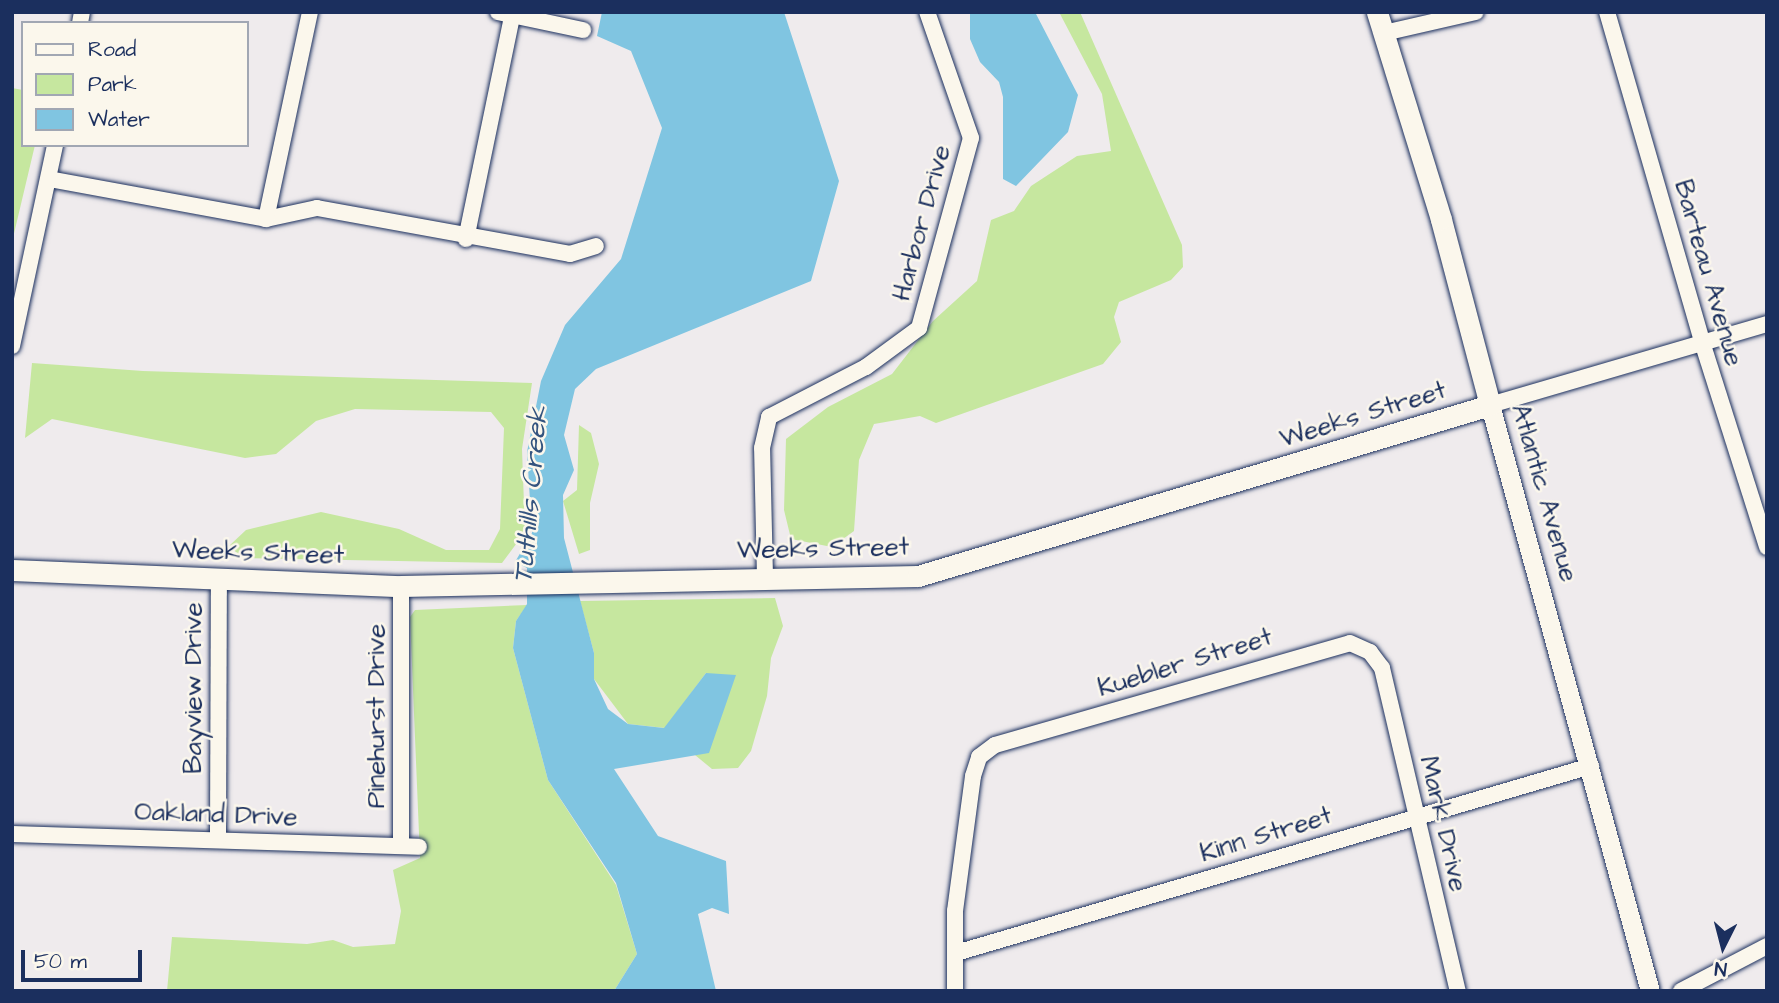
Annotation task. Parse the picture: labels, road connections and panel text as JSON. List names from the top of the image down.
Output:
{
  "streets": {
    "main road": ["Weeks Street", "Atlantic Avenue"],
    "street": [
      "Harbor Drive",
      "Barteau Avenue",
      "Kuebler Street",
      "Bayview Drive",
      "Pinehurst Drive",
      "Oakland Drive",
      "Mark Drive",
      "Kinn Street"
    ]
  },
  "crossings": [
    ["Harbor Drive", "Weeks Street"],
    ["Barteau Avenue", "Weeks Street"],
    ["Weeks Street", "Atlantic Avenue"],
    ["Weeks Street", "Bayview Drive"],
    ["Weeks Street", "Pinehurst Drive"],
    ["Atlantic Avenue", "Kinn Street"],
    ["Kuebler Street", "Mark Drive"],
    ["Kuebler Street", "Kinn Street"],
    ["Bayview Drive", "Oakland Drive"],
    ["Pinehurst Drive", "Oakland Drive"],
    ["Mark Drive", "Kinn Street"]
  ],
  "water": ["Tuthills Creek"],
  "legend": ["Road", "Park", "Water"],
  "scale_bar": "50 m",
  "north": "bottom"
}
